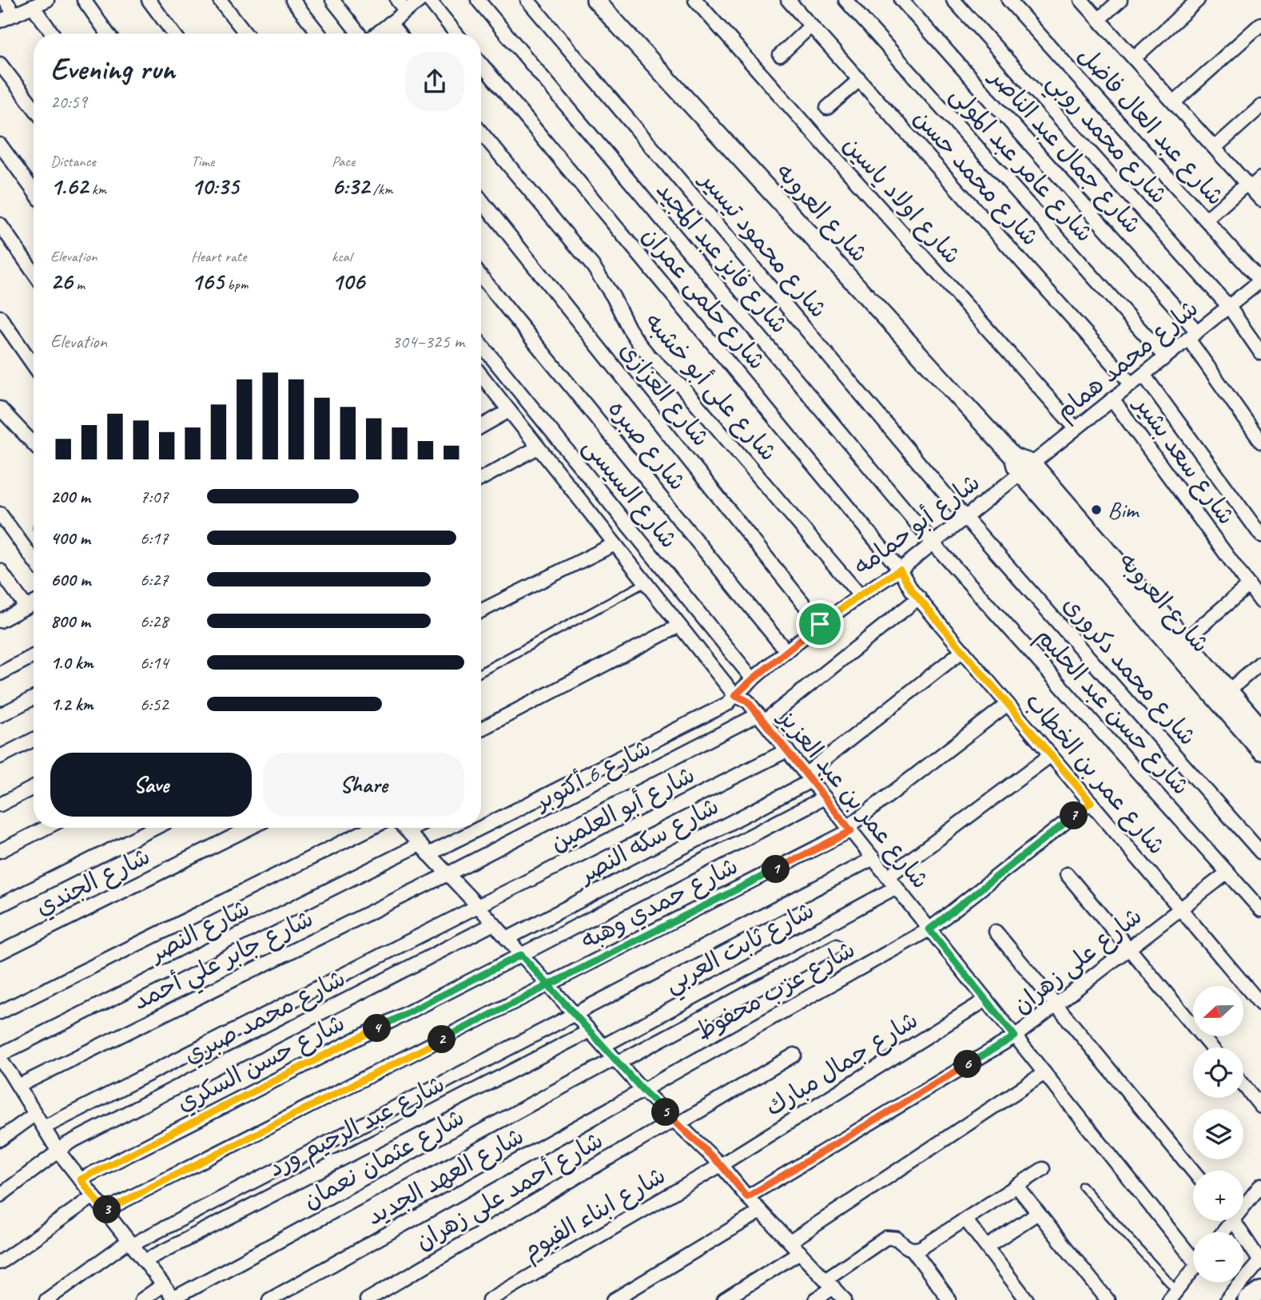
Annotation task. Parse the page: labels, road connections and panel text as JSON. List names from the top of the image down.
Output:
{
  "streets": {
    "street": [
      "شارع عبد العال فاضل",
      "شارع محمد روبي",
      "شارع جمال عبد الناصر",
      "شارع عامر عبد المولى",
      "شارع محمد حسن",
      "شارع اولاد ياسين",
      "شارع العروبه",
      "شارع محمود تيسير",
      "شارع فايز عبد المجيد",
      "شارع حلمى عمران",
      "شارع محمد همام",
      "شارع على أبو خشبه",
      "شارع العزازى",
      "شارع صبره",
      "شارع سعد بشير",
      "شارع السيسى",
      "شارع أبو حمامه",
      "شارع محمد دكرورى",
      "شارع حسن عبد الحليم",
      "شارع عمر بن الخطاب",
      "شارع 6 أكتوبر",
      "شارع عمر بن عبد العزيز",
      "شارع أبو العلمين",
      "شارع سكه النصر",
      "شارع الجندي",
      "شارع حمدي وهبه",
      "شارع النصر",
      "شارع ثابت العربي",
      "شارع جابر علي أحمد",
      "شارع على زهران",
      "شارع عزب محفوظ",
      "شارع محمد صبري",
      "شارع حسن السكري",
      "شارع جمال مبارك",
      "شارع عبد الرحيم ورد",
      "شارع عثمان نعمان",
      "شارع العهد الجديد",
      "شارع أحمد على زهران",
      "شارع ابناء الفيوم"
    ]
  },
  "crossings": [
    ["شارع عبد العال فاضل", "شارع محمد همام"],
    ["شارع محمد روبي", "شارع محمد همام"],
    ["شارع جمال عبد الناصر", "شارع محمد همام"],
    ["شارع عامر عبد المولى", "شارع محمد همام"],
    ["شارع محمد حسن", "شارع محمد همام"],
    ["شارع اولاد ياسين", "شارع محمد همام"],
    ["شارع العروبه", "شارع محمد همام"],
    ["شارع العروبه", "شارع أبو حمامه"],
    ["شارع محمود تيسير", "شارع أبو حمامه"],
    ["شارع محمود تيسير", "شارع محمد دكرورى"],
    ["شارع فايز عبد المجيد", "شارع أبو حمامه"],
    ["شارع فايز عبد المجيد", "شارع حسن عبد الحليم"],
    ["شارع حلمى عمران", "شارع أبو حمامه"],
    ["شارع حلمى عمران", "شارع عمر بن الخطاب"],
    ["شارع محمد همام", "شارع سعد بشير"],
    ["شارع محمد همام", "شارع أبو حمامه"],
    ["شارع على أبو خشبه", "شارع أبو حمامه"],
    ["شارع العزازى", "شارع أبو حمامه"],
    ["شارع صبره", "شارع أبو حمامه"],
    ["شارع السيسى", "شارع أبو حمامه"],
    ["شارع أبو حمامه", "شارع محمد دكرورى"],
    ["شارع أبو حمامه", "شارع حسن عبد الحليم"],
    ["شارع أبو حمامه", "شارع عمر بن الخطاب"],
    ["شارع أبو حمامه", "شارع عمر بن عبد العزيز"],
    ["شارع أبو حمامه", "شارع النصر"],
    ["شارع حسن عبد الحليم", "شارع على زهران"],
    ["شارع عمر بن الخطاب", "شارع 6 أكتوبر"],
    ["شارع عمر بن الخطاب", "شارع سكه النصر"],
    ["شارع عمر بن الخطاب", "شارع حمدي وهبه"],
    ["شارع عمر بن الخطاب", "شارع ثابت العربي"],
    ["شارع عمر بن الخطاب", "شارع على زهران"],
    ["شارع عمر بن الخطاب", "شارع عزب محفوظ"],
    ["شارع 6 أكتوبر", "شارع عمر بن عبد العزيز"],
    ["شارع 6 أكتوبر", "شارع جابر علي أحمد"],
    ["شارع عمر بن عبد العزيز", "شارع أبو العلمين"],
    ["شارع عمر بن عبد العزيز", "شارع سكه النصر"],
    ["شارع عمر بن عبد العزيز", "شارع حمدي وهبه"],
    ["شارع عمر بن عبد العزيز", "شارع النصر"],
    ["شارع عمر بن عبد العزيز", "شارع ثابت العربي"],
    ["شارع عمر بن عبد العزيز", "شارع على زهران"],
    ["شارع عمر بن عبد العزيز", "شارع عزب محفوظ"],
    ["شارع عمر بن عبد العزيز", "شارع حسن السكري"],
    ["شارع عمر بن عبد العزيز", "شارع جمال مبارك"],
    ["شارع عزب محفوظ", "شارع العهد الجديد"],
    ["شارع جمال مبارك", "شارع ابناء الفيوم"]
  ],
  "places": ["Bim"],
  "north": "left",
  "page": {
    "heading": ["Evening run", "20:59"],
    "stats": [
      ["Distance", "1.62 km"],
      ["Time", "10:35"],
      ["Pace", "6:32 /km"],
      ["Elevation", "26 m"],
      ["Heart rate", "165 bpm"],
      ["kcal", "106"]
    ],
    "chart": ["Elevation", "304–325 m"],
    "list": [
      {
        "name": "200 m",
        "note": "7:07"
      },
      {
        "name": "400 m",
        "note": "6:17"
      },
      {
        "name": "600 m",
        "note": "6:27"
      },
      {
        "name": "800 m",
        "note": "6:28"
      },
      {
        "name": "1.0 km",
        "note": "6:14"
      },
      {
        "name": "1.2 km",
        "note": "6:52"
      }
    ],
    "buttons": ["Save", "Share"],
    "pins": [
      "7",
      "1",
      "4",
      "2",
      "6",
      "5",
      "3"
    ],
    "map_buttons": ["+", "−"]
  }
}
